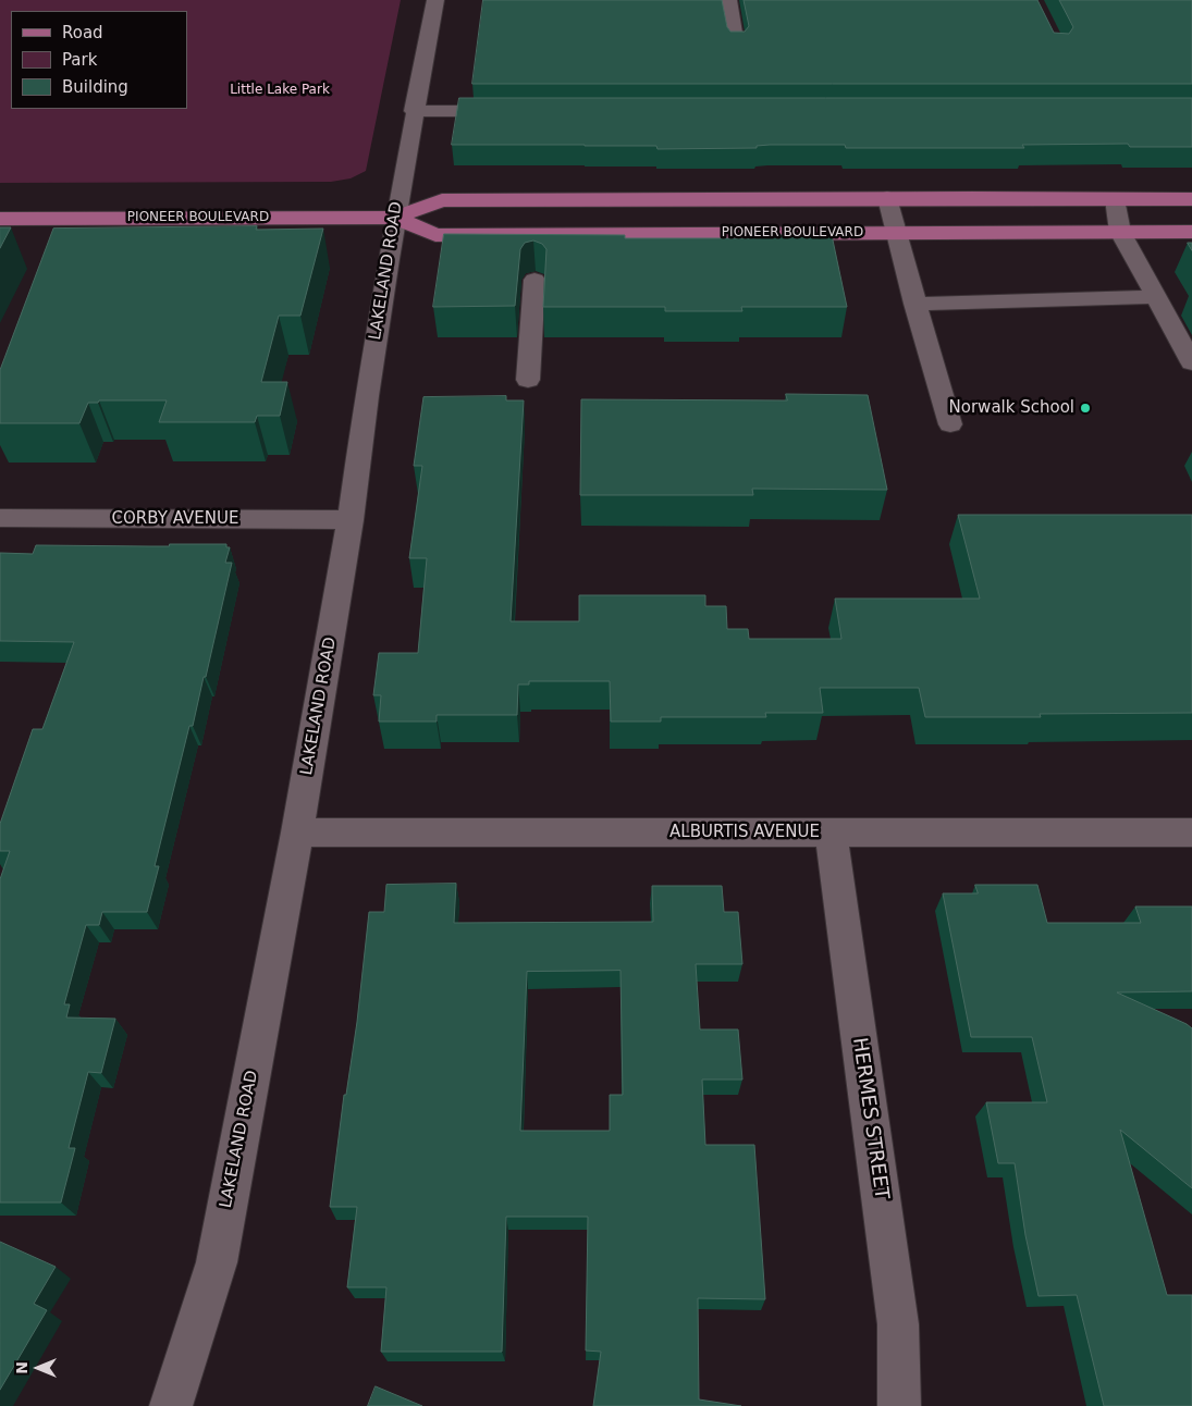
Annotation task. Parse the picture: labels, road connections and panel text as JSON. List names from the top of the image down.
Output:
{
  "streets": {
    "main road": ["PIONEER BOULEVARD"],
    "street": [
      "LAKELAND ROAD",
      "CORBY AVENUE",
      "ALBURTIS AVENUE",
      "HERMES STREET"
    ]
  },
  "crossings": [
    ["PIONEER BOULEVARD", "LAKELAND ROAD"],
    ["LAKELAND ROAD", "CORBY AVENUE"],
    ["LAKELAND ROAD", "ALBURTIS AVENUE"],
    ["ALBURTIS AVENUE", "HERMES STREET"]
  ],
  "parks": ["Little Lake Park"],
  "places": ["Norwalk School"],
  "legend": ["Road", "Park", "Building"],
  "north": "left"
}
